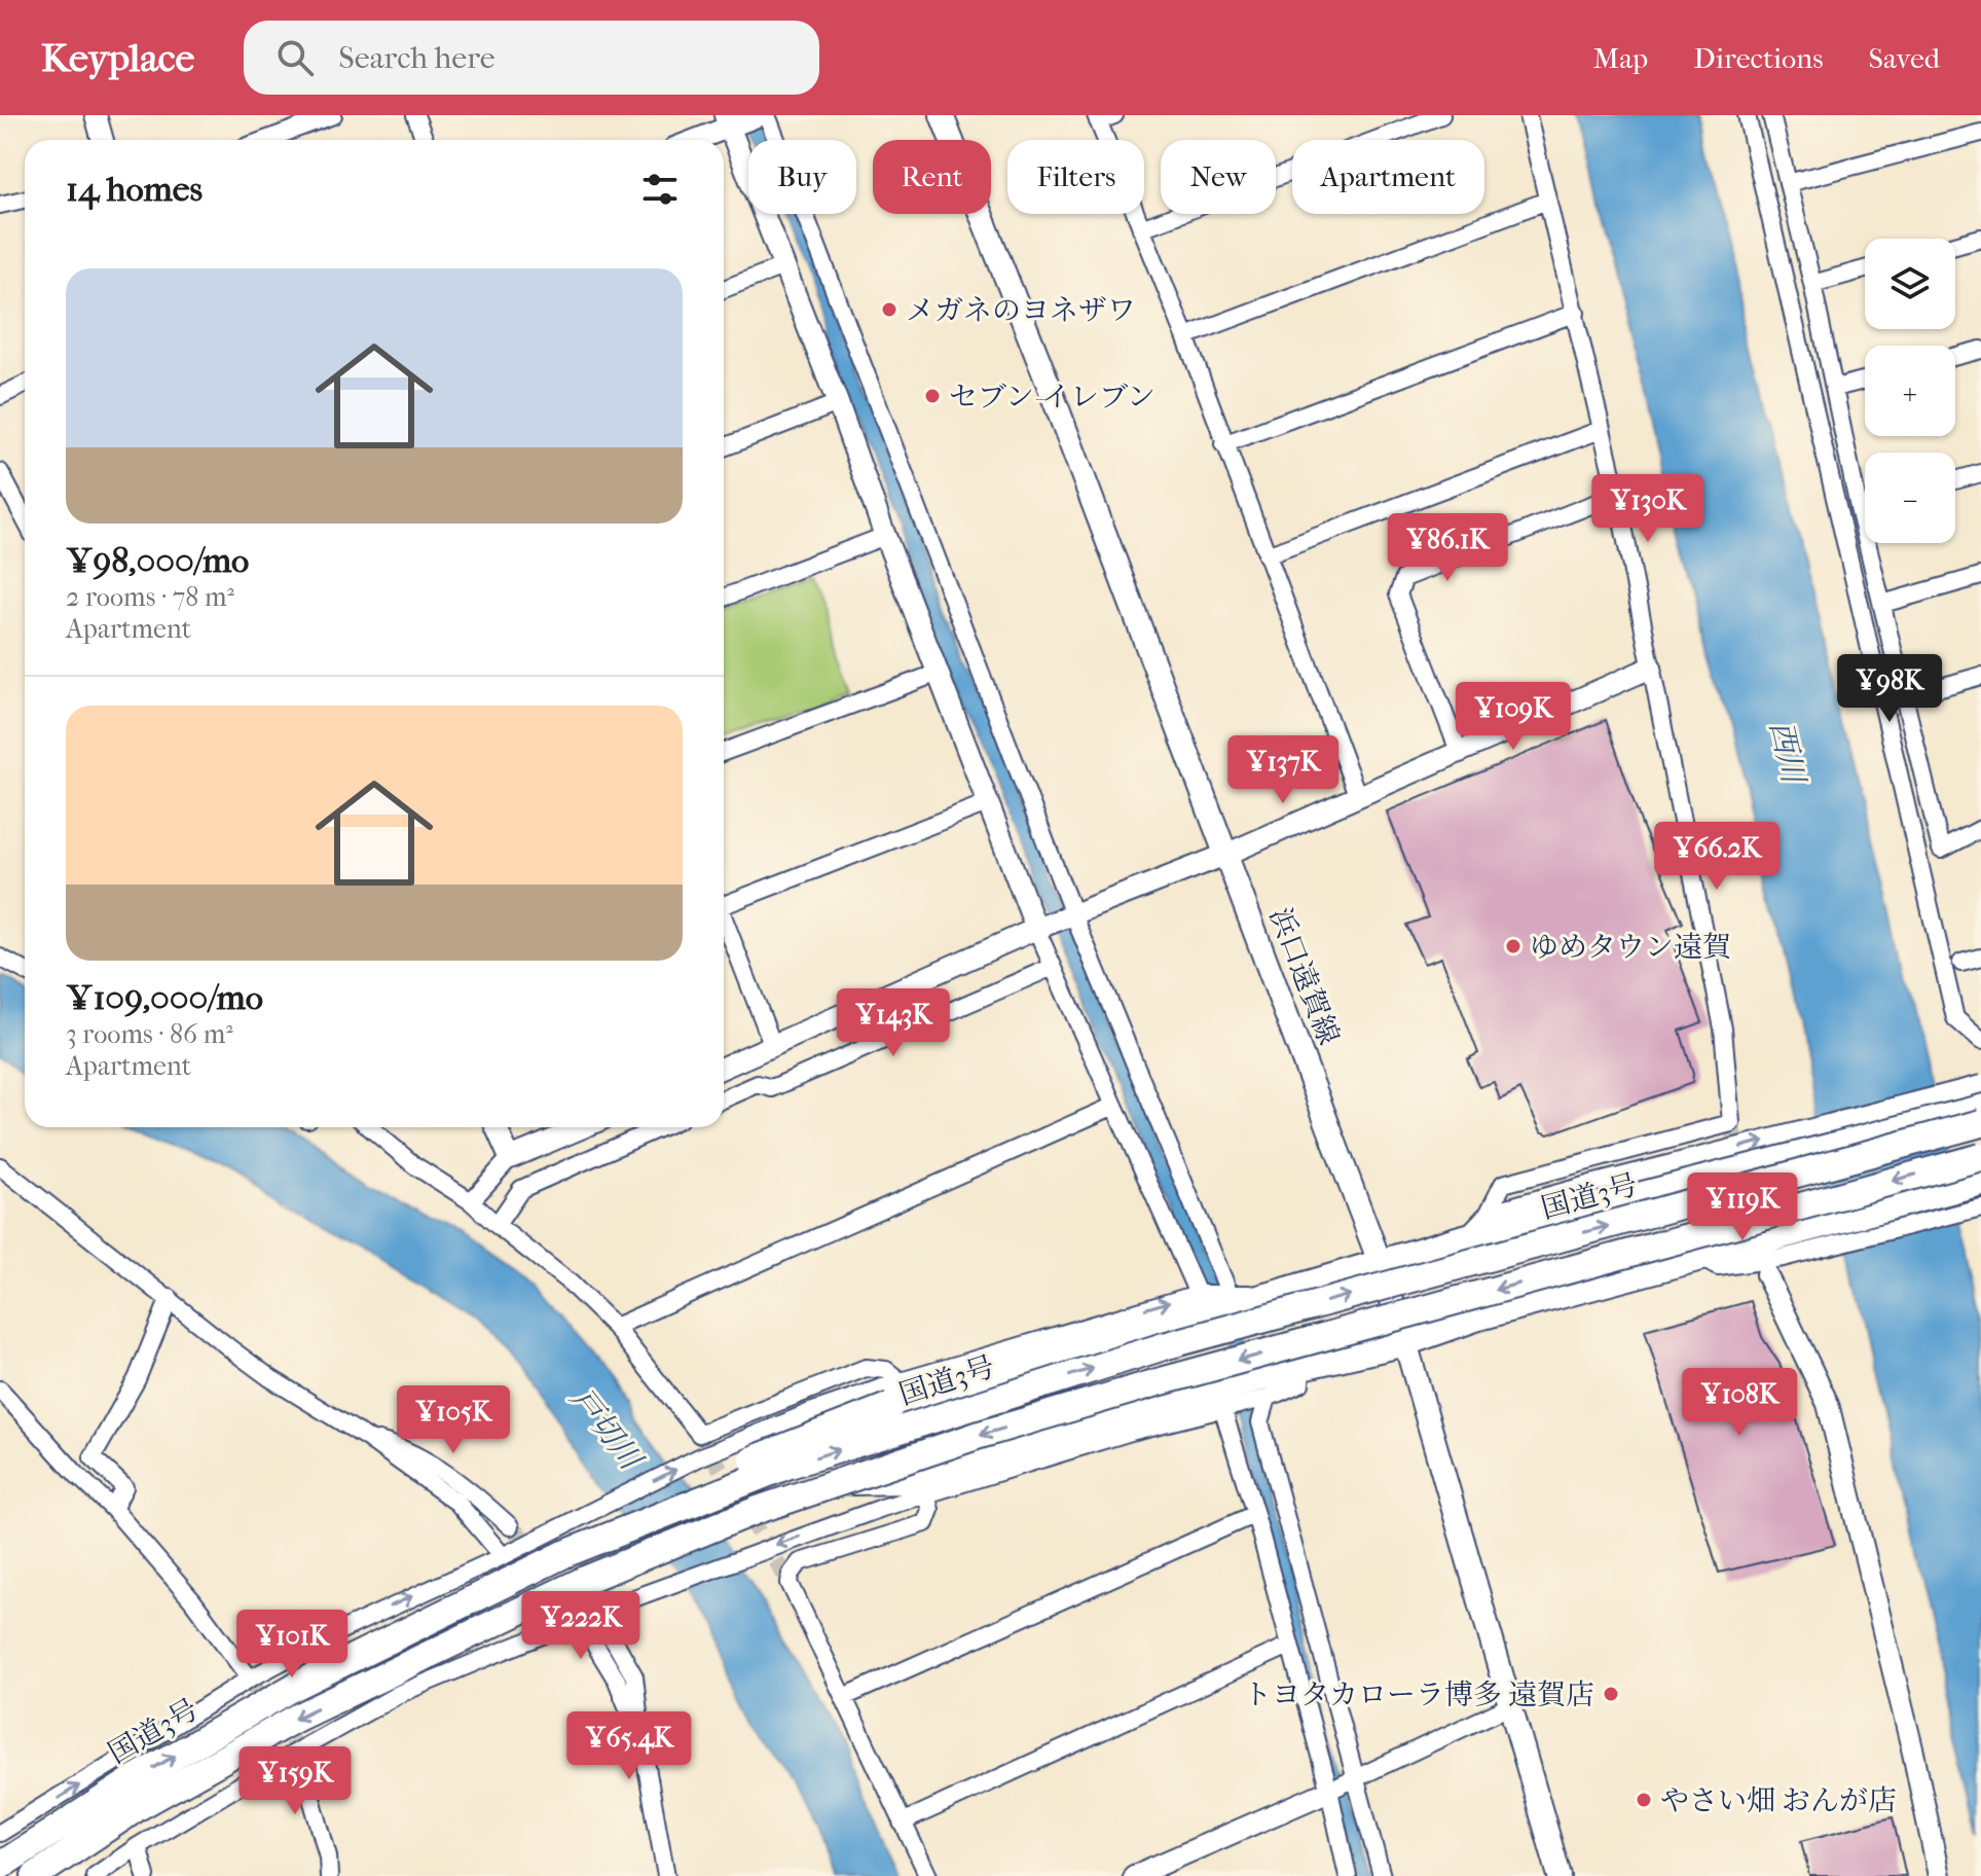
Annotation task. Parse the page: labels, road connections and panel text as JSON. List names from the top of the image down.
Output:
{
  "streets": {
    "highway": ["国道3号"],
    "main road": ["浜口遠賀線"]
  },
  "water": ["西川", "戸切川"],
  "places": [
    "メガネのヨネザワ",
    "セブン-イレブン",
    "ゆめタウン遠賀",
    "トヨタカローラ博多 遠賀店",
    "やさい畑 おんが店"
  ],
  "page": {
    "header": "Keyplace",
    "search": "Search here",
    "nav": ["Map", "Directions", "Saved"],
    "chip": [
      "Buy",
      "Rent",
      "Filters",
      "New",
      "Apartment"
    ],
    "heading": "14 homes",
    "map_buttons": ["+", "−"],
    "list": [
      {
        "name": "¥98,000/mo",
        "note": "2 rooms · 78 m² · Apartment"
      },
      {
        "name": "¥109,000/mo",
        "note": "3 rooms · 86 m² · Apartment"
      }
    ],
    "price": [
      "¥130K",
      "¥86.1K",
      "¥98K",
      "¥109K",
      "¥137K",
      "¥66.2K",
      "¥143K",
      "¥119K",
      "¥108K",
      "¥105K",
      "¥222K",
      "¥101K",
      "¥65.4K",
      "¥159K"
    ]
  }
}
